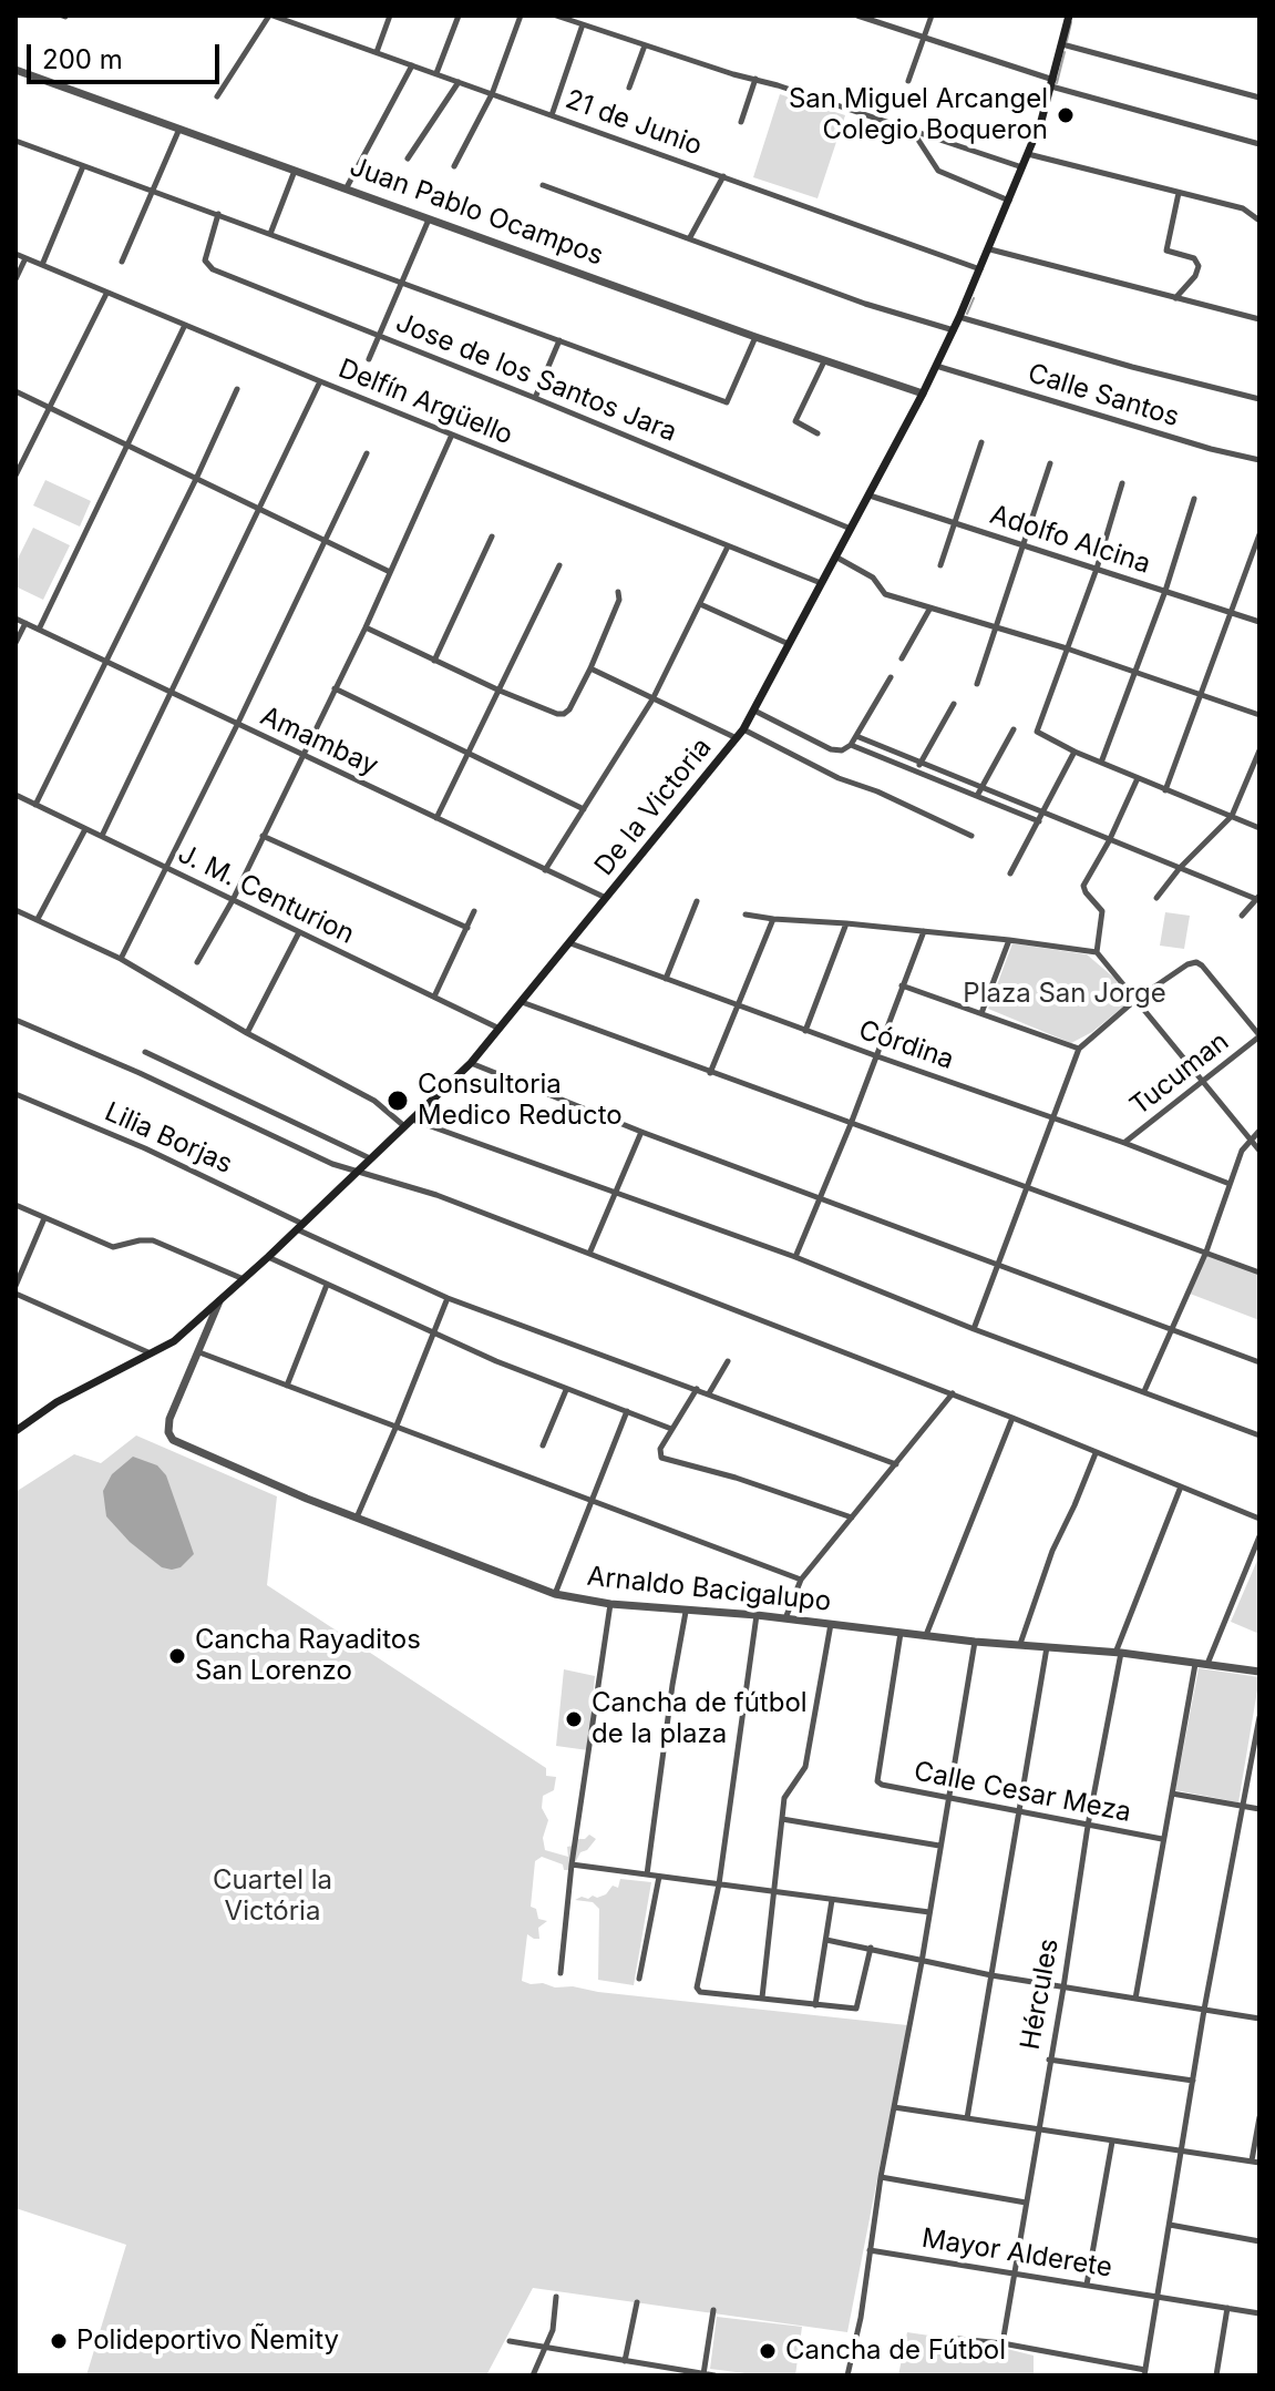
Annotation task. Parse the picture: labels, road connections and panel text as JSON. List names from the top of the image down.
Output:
{
  "streets": {
    "main road": ["De la Victoria"],
    "street": [
      "21 de Junio",
      "Juan Pablo Ocampos",
      "Jose de los Santos Jara",
      "Calle Santos",
      "Delfín Argüello",
      "Adolfo Alcina",
      "Amambay",
      "J. M. Centurion",
      "Córdina",
      "Tucuman",
      "Lilia Borjas",
      "Arnaldo Bacigalupo",
      "Calle Cesar Meza",
      "Hércules",
      "Mayor Alderete"
    ]
  },
  "crossings": [
    ["21 de Junio", "De la Victoria"],
    ["Juan Pablo Ocampos", "De la Victoria"],
    ["Jose de los Santos Jara", "De la Victoria"],
    ["Calle Santos", "De la Victoria"],
    ["Delfín Argüello", "De la Victoria"],
    ["Adolfo Alcina", "De la Victoria"],
    ["Amambay", "De la Victoria"],
    ["De la Victoria", "J. M. Centurion"],
    ["De la Victoria", "Córdina"],
    ["De la Victoria", "Lilia Borjas"],
    ["De la Victoria", "Arnaldo Bacigalupo"],
    ["Córdina", "Tucuman"],
    ["Arnaldo Bacigalupo", "Calle Cesar Meza"],
    ["Arnaldo Bacigalupo", "Hércules"],
    ["Calle Cesar Meza", "Hércules"],
    ["Hércules", "Mayor Alderete"]
  ],
  "parks": ["Plaza San Jorge", "Cuartel la Victória"],
  "places": [
    "San Miguel Arcangel Colegio Boqueron",
    "Consultoria Medico Reducto",
    "Cancha Rayaditos San Lorenzo",
    "Cancha de fútbol de la plaza",
    "Polideportivo Ñemity",
    "Cancha de Fútbol"
  ],
  "scale_bar": "200 m"
}
